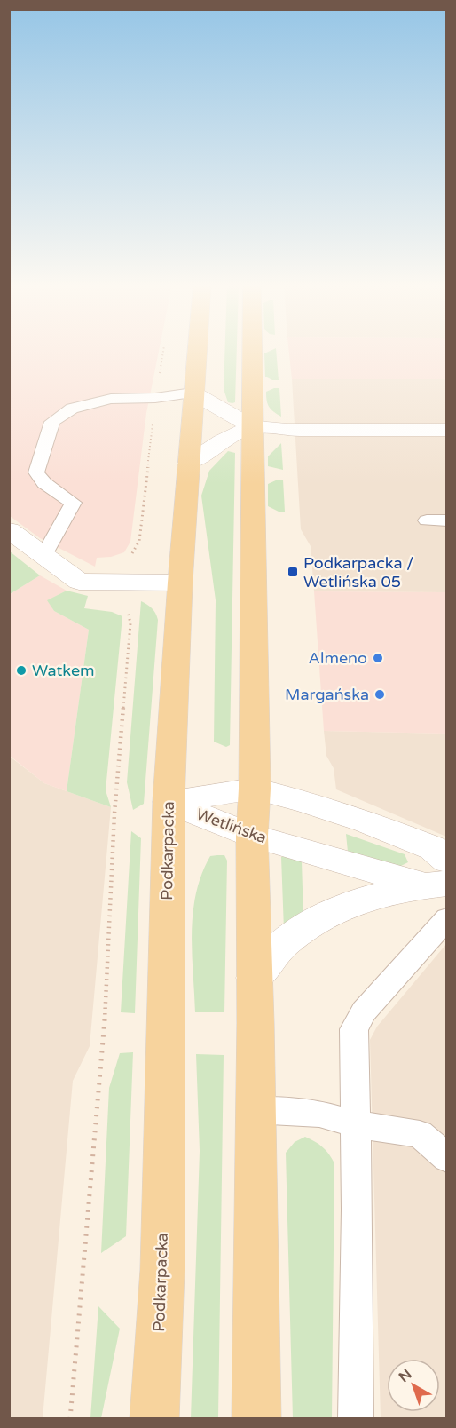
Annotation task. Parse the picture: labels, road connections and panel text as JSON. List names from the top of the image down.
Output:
{
  "streets": {
    "main road": ["Podkarpacka"],
    "street": ["Wetlińska"]
  },
  "crossings": [
    ["Wetlińska", "Podkarpacka"]
  ],
  "places": {
    "transit": ["Podkarpacka / Wetlińska 05"],
    "other": ["Almeno", "Watkem", "Margańska"]
  },
  "north": "top left"
}
